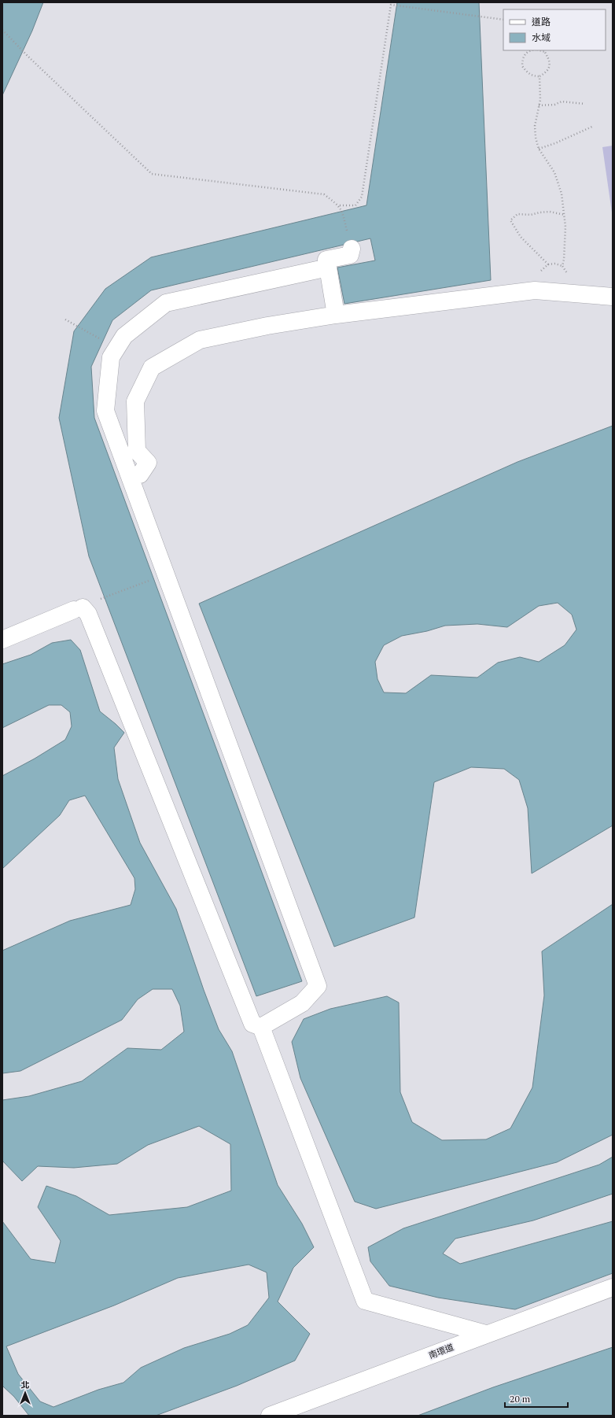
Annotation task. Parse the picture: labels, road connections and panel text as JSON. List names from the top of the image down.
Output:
{
  "streets": {
    "street": ["南環道"]
  },
  "legend": ["道路", "水域"],
  "scale_bar": "20 m",
  "north": "top"
}
